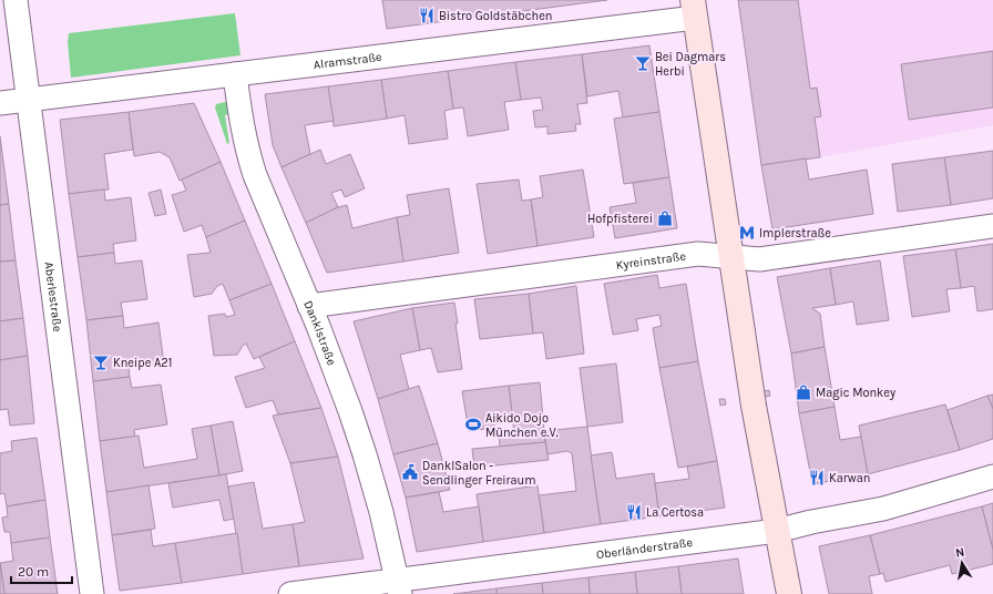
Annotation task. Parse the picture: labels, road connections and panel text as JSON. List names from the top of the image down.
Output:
{
  "streets": {
    "street": [
      "Alramstraße",
      "Kyreinstraße",
      "Aberlestraße",
      "Danklstraße",
      "Oberländerstraße"
    ]
  },
  "crossings": [
    ["Alramstraße", "Aberlestraße"],
    ["Alramstraße", "Danklstraße"],
    ["Kyreinstraße", "Danklstraße"],
    ["Danklstraße", "Oberländerstraße"]
  ],
  "places": {
    "restaurant": ["Bistro Goldstäbchen", "Karwan", "La Certosa"],
    "bar": ["Bei Dagmars Herbi", "Kneipe A21"],
    "shop": ["Hofpfisterei", "Magic Monkey"],
    "metro station": ["Implerstraße"],
    "sports": ["Aikido Dojo München e.V."],
    "public building": ["DanklSalon - Sendlinger Freiraum"]
  },
  "scale_bar": "20 m",
  "north": "top"
}
